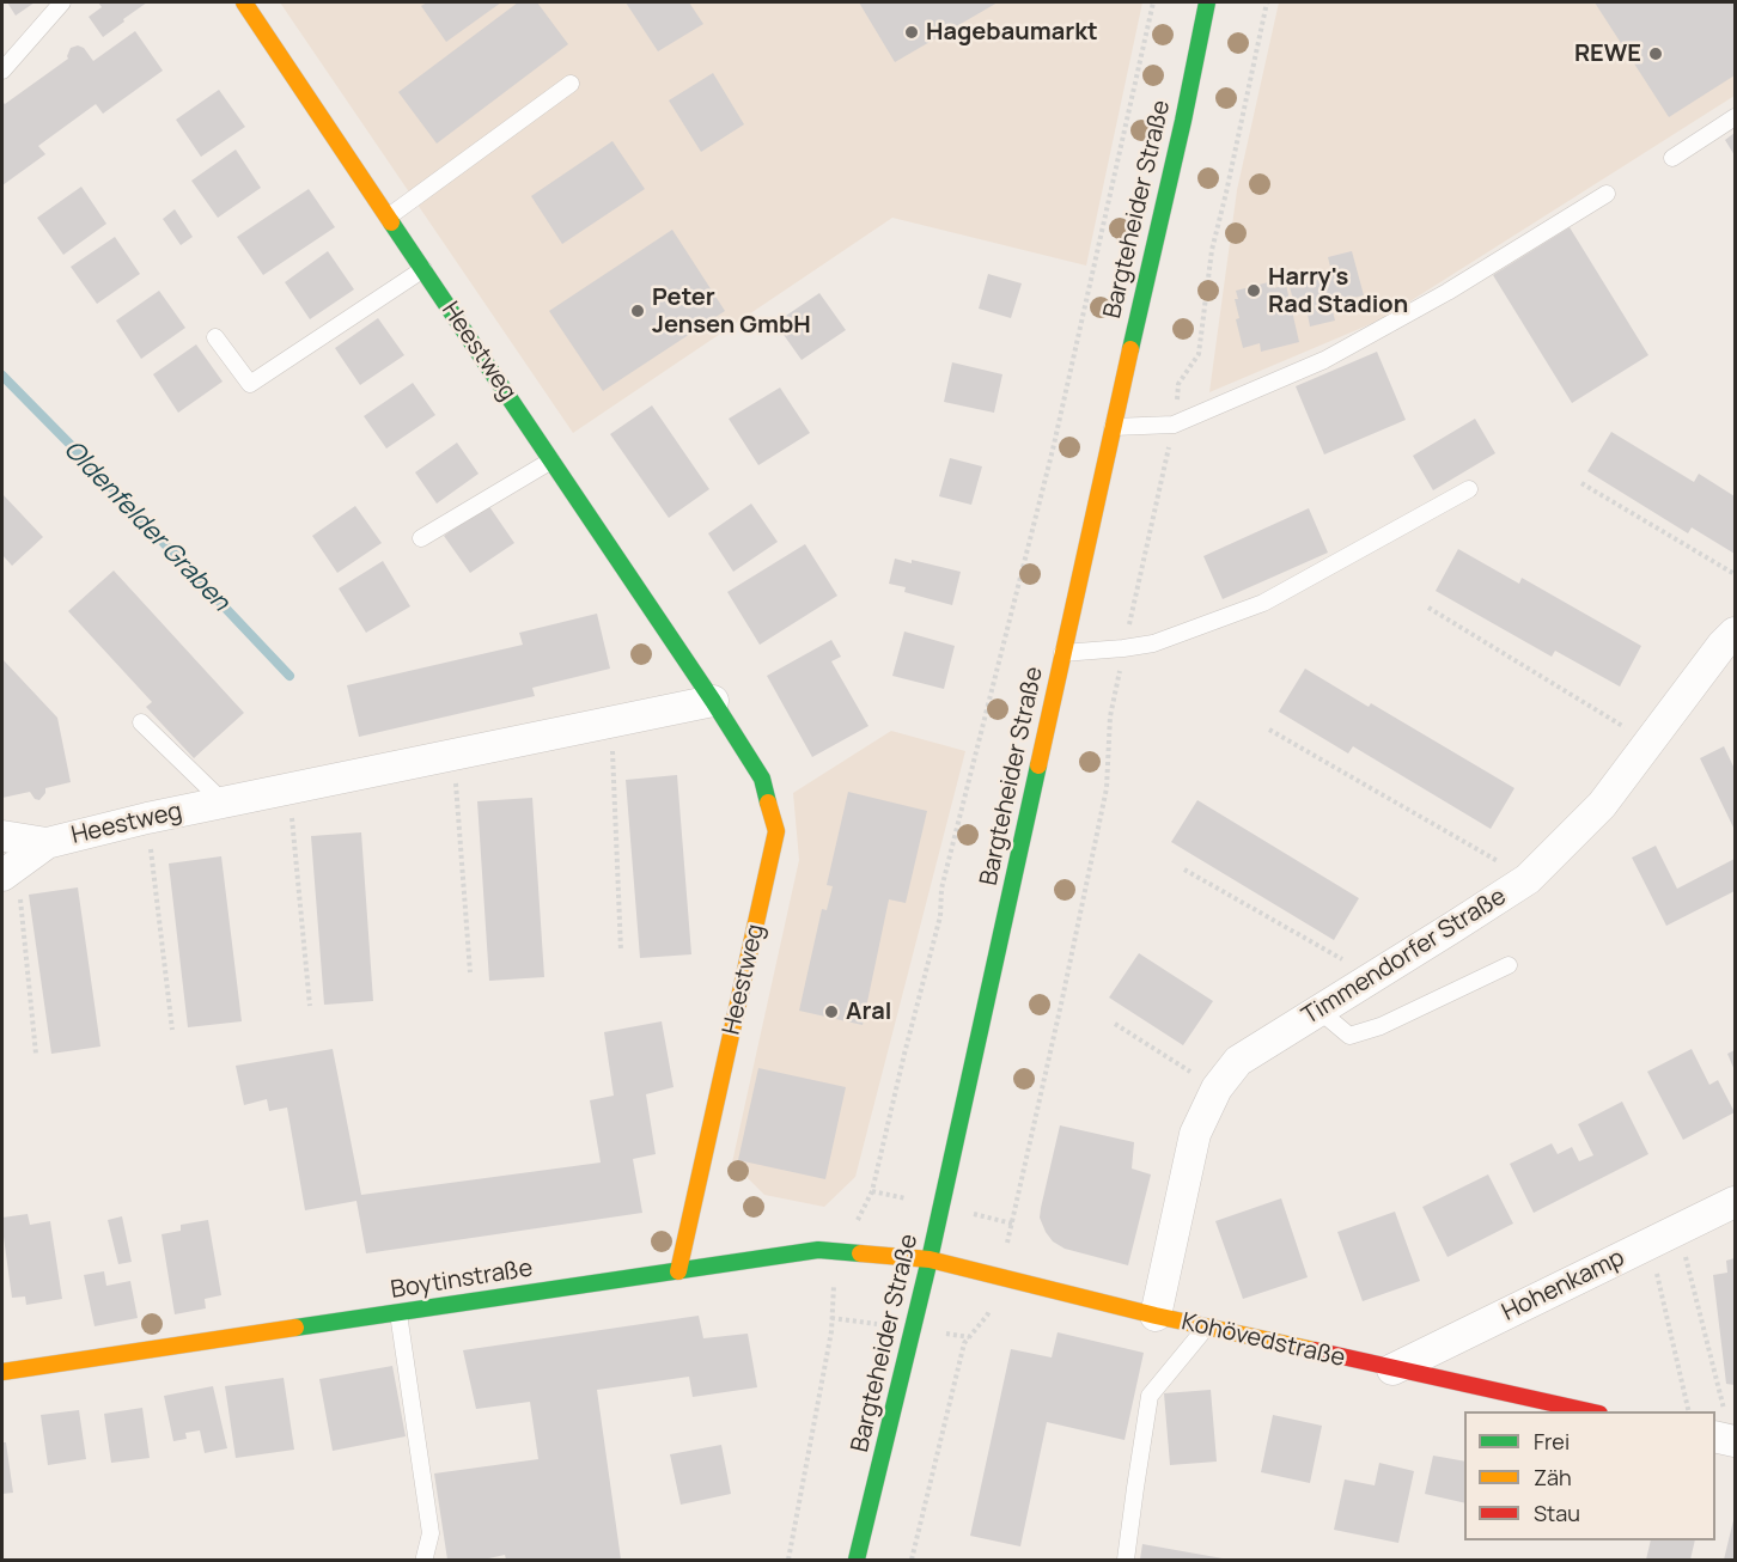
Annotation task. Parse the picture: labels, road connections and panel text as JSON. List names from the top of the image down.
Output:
{
  "streets": {
    "street": [
      "Bargteheider Straße",
      "Heestweg",
      "Timmendorfer Straße",
      "Boytinstraße",
      "Hohenkamp",
      "Kohövedstraße"
    ]
  },
  "crossings": [
    ["Bargteheider Straße", "Boytinstraße"],
    ["Bargteheider Straße", "Kohövedstraße"],
    ["Heestweg", "Boytinstraße"],
    ["Timmendorfer Straße", "Kohövedstraße"],
    ["Boytinstraße", "Kohövedstraße"],
    ["Hohenkamp", "Kohövedstraße"]
  ],
  "water": ["Oldenfelder Graben"],
  "places": [
    "Hagebaumarkt",
    "REWE",
    "Harry's Rad Stadion",
    "Peter Jensen GmbH",
    "Aral"
  ],
  "legend": ["Frei", "Zäh", "Stau"]
}
